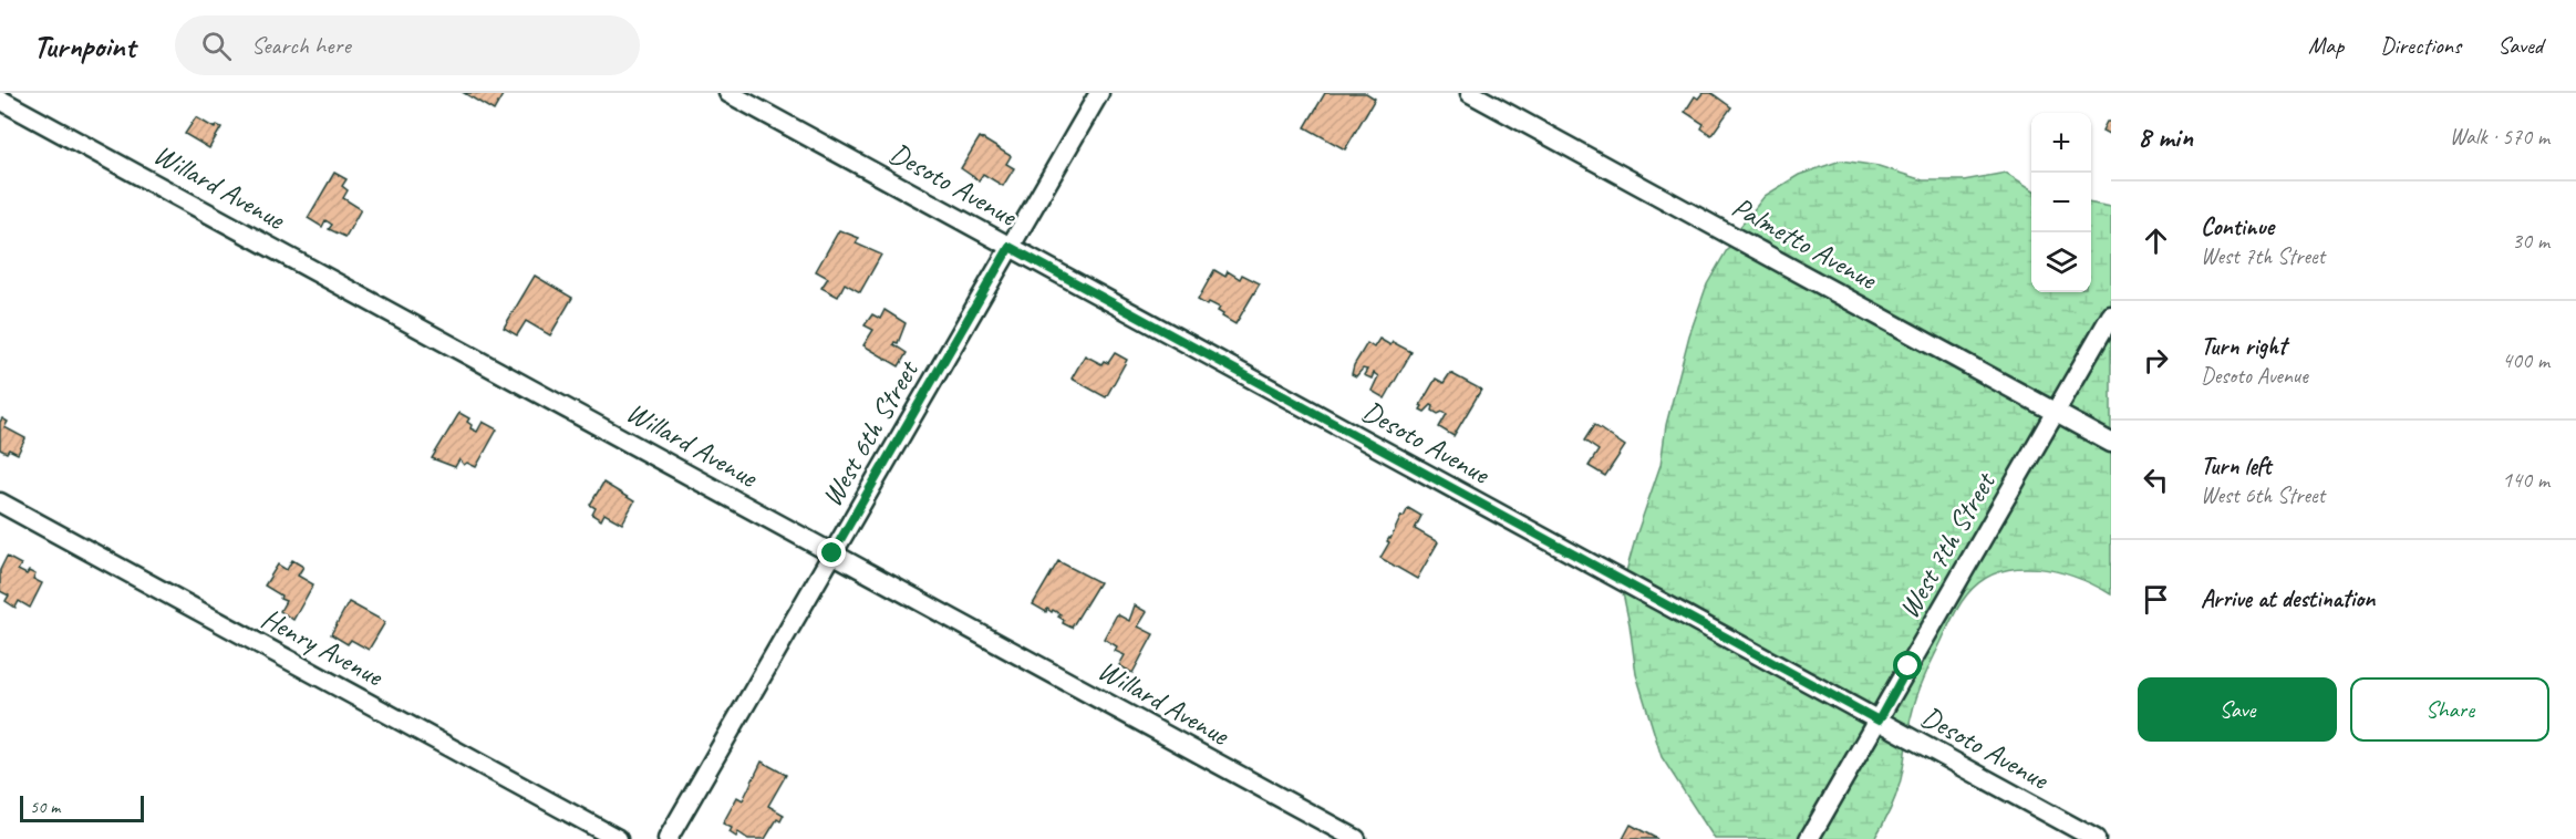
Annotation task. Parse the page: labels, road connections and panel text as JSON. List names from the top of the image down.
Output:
{
  "streets": {
    "street": [
      "Desoto Avenue",
      "Willard Avenue",
      "Palmetto Avenue",
      "West 6th Street",
      "West 7th Street",
      "Henry Avenue"
    ]
  },
  "crossings": [
    ["Desoto Avenue", "West 6th Street"],
    ["Desoto Avenue", "West 7th Street"],
    ["Willard Avenue", "West 6th Street"],
    ["Palmetto Avenue", "West 7th Street"]
  ],
  "scale_bar": "50 m",
  "page": {
    "header": "Turnpoint",
    "search": "Search here",
    "nav": ["Map", "Directions", "Saved"],
    "heading": ["8 min", "Walk · 570 m"],
    "map_buttons": ["+", "−"],
    "list": [
      ["Continue", "West 7th Street", "30 m"],
      ["Turn right", "Desoto Avenue", "400 m"],
      ["Turn left", "West 6th Street", "140 m"],
      "Arrive at destination"
    ],
    "buttons": ["Save", "Share"],
    "scale": "50 m"
  }
}
